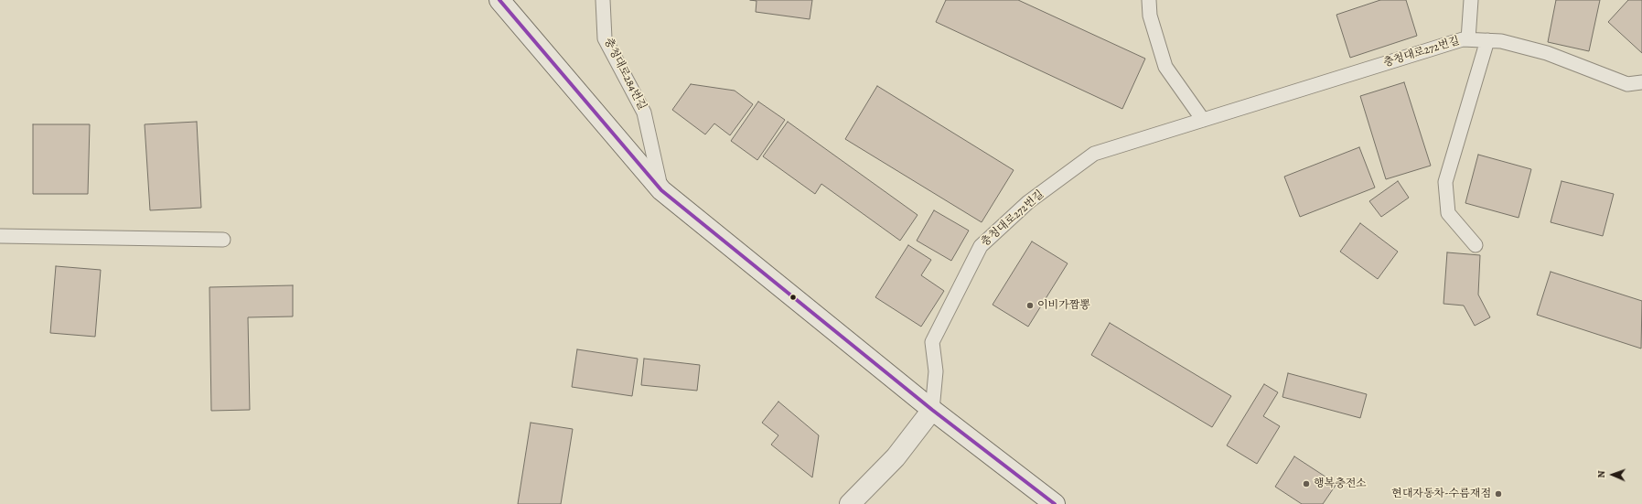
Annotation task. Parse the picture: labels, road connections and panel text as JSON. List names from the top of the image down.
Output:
{
  "streets": {
    "lane": ["충청대로272번길", "충청대로284번길"]
  },
  "places": ["이비가짬뽕", "행복충전소", "현대자동차-수름재점"],
  "north": "left"
}
